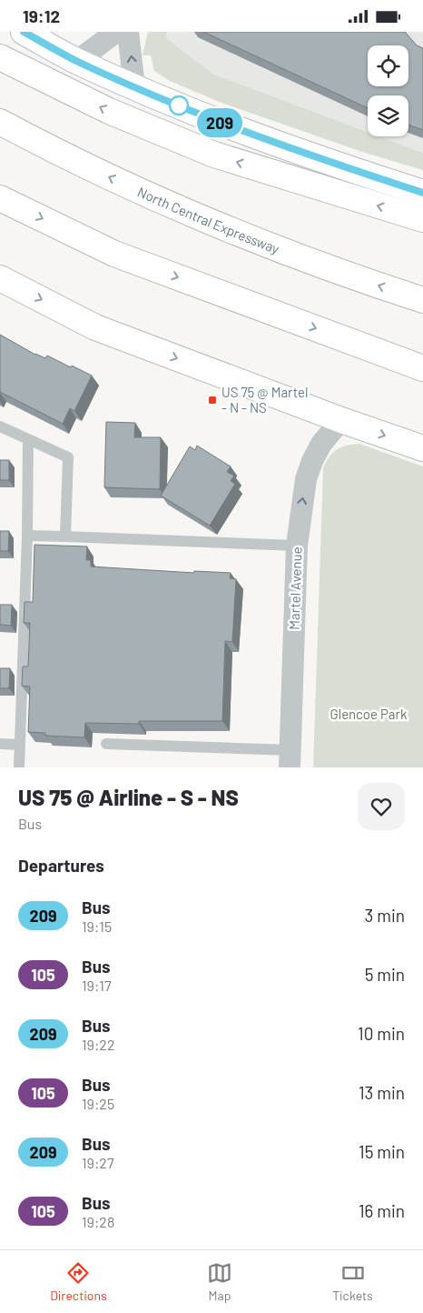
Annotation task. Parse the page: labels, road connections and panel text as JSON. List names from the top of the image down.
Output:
{
  "streets": {
    "main road": ["North Central Expressway"],
    "street": ["Martel Avenue"]
  },
  "one_way": ["Martel Avenue"],
  "parks": ["Glencoe Park"],
  "places": {
    "transit": ["US 75 @ Martel - N - NS"]
  },
  "lines": ["bus line 209"],
  "page": {
    "status": "19:12",
    "on_map": "209",
    "heading": [
      ["US 75 @ Airline - S - NS", "Bus"],
      "Departures"
    ],
    "list": [
      {
        "mark": "209",
        "name": "Bus",
        "note": "19:15",
        "value": "3 min"
      },
      {
        "mark": "105",
        "name": "Bus",
        "note": "19:17",
        "value": "5 min"
      },
      {
        "mark": "209",
        "name": "Bus",
        "note": "19:22",
        "value": "10 min"
      },
      {
        "mark": "105",
        "name": "Bus",
        "note": "19:25",
        "value": "13 min"
      },
      {
        "mark": "209",
        "name": "Bus",
        "note": "19:27",
        "value": "15 min"
      },
      {
        "mark": "105",
        "name": "Bus",
        "note": "19:28",
        "value": "16 min"
      }
    ],
    "tabs": ["Directions", "Map", "Tickets"]
  }
}
